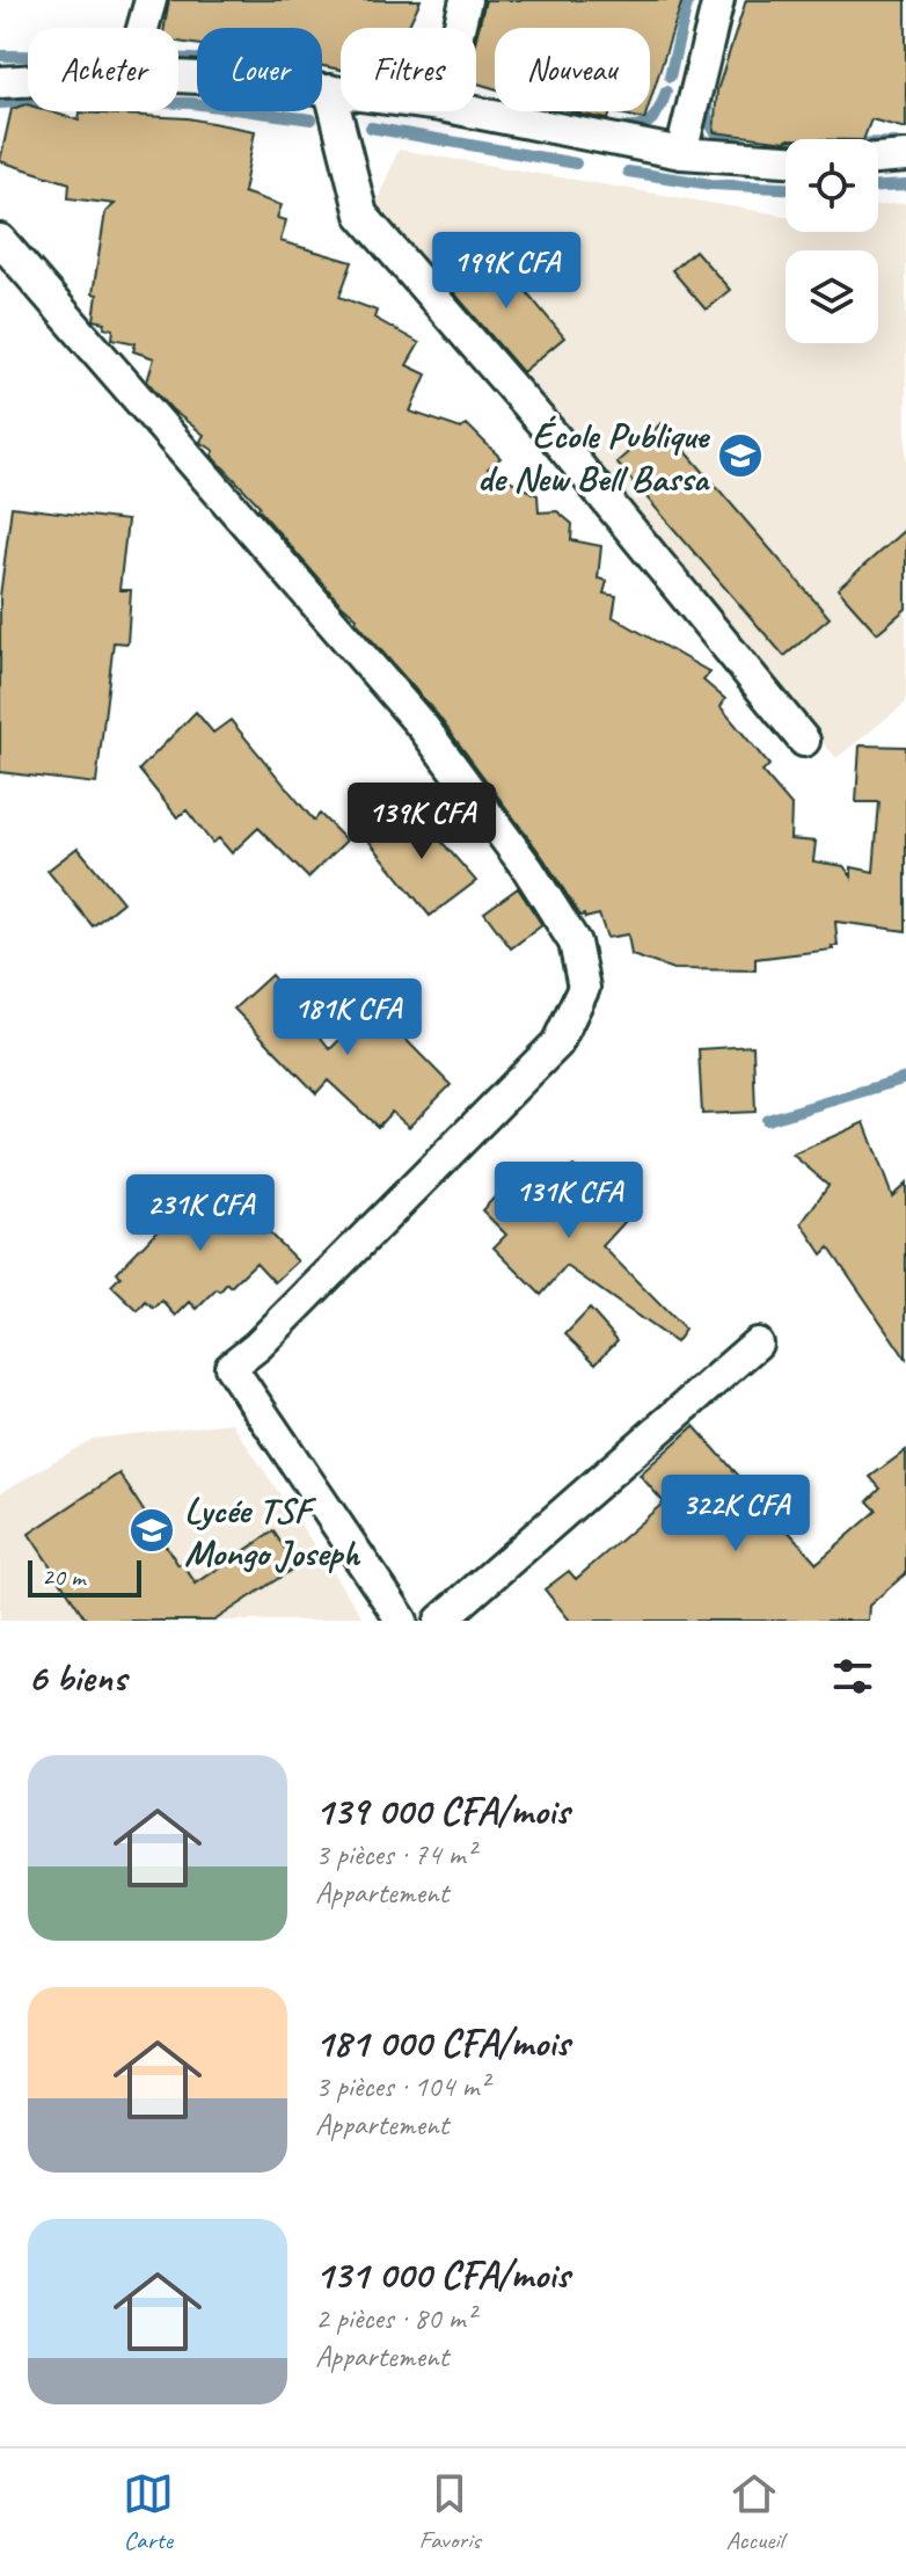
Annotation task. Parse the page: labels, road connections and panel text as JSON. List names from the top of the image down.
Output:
{
  "places": {
    "school or university": ["École Publique de New Bell Bassa", "Lycée TSF Mongo Joseph"]
  },
  "scale_bar": "20 m",
  "page": {
    "chip": [
      "Acheter",
      "Louer",
      "Filtres",
      "Nouveau"
    ],
    "price": [
      "199K CFA",
      "139K CFA",
      "181K CFA",
      "131K CFA",
      "231K CFA",
      "322K CFA"
    ],
    "scale": "20 m",
    "heading": "6 biens",
    "list": [
      {
        "name": "139 000 CFA/mois",
        "note": "3 pièces · 74 m² · Appartement"
      },
      {
        "name": "181 000 CFA/mois",
        "note": "3 pièces · 104 m² · Appartement"
      },
      {
        "name": "131 000 CFA/mois",
        "note": "2 pièces · 80 m² · Appartement"
      }
    ],
    "tabs": ["Carte", "Favoris", "Accueil"]
  }
}
